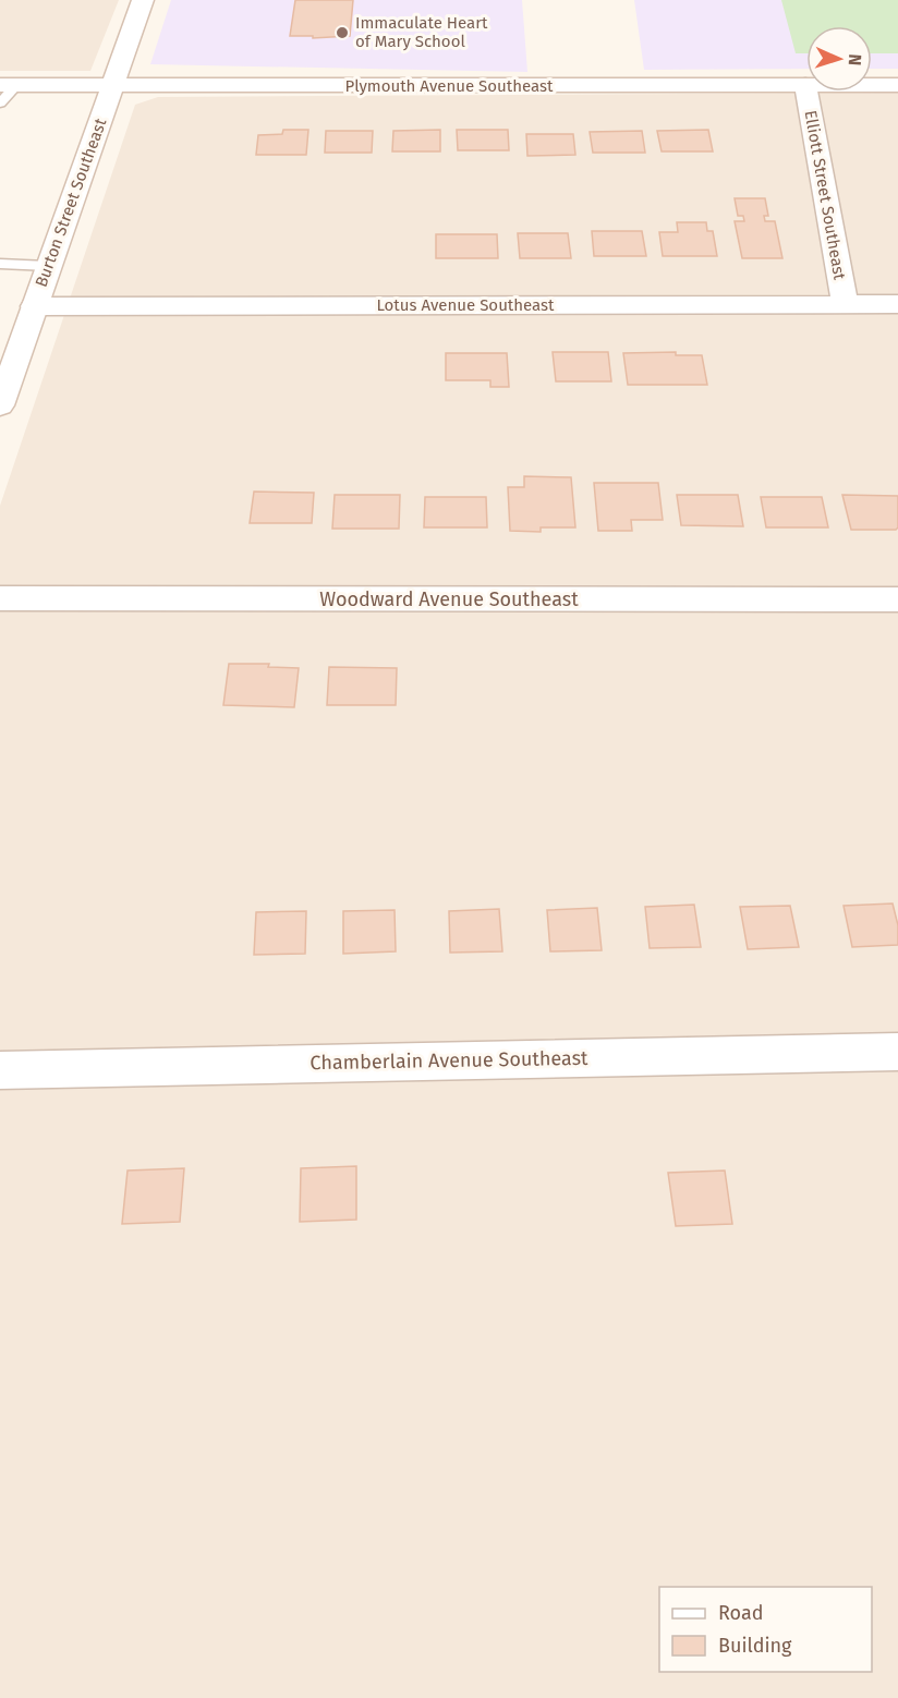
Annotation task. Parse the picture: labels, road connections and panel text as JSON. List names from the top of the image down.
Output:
{
  "streets": {
    "street": [
      "Plymouth Avenue Southeast",
      "Elliott Street Southeast",
      "Burton Street Southeast",
      "Lotus Avenue Southeast",
      "Woodward Avenue Southeast",
      "Chamberlain Avenue Southeast"
    ]
  },
  "crossings": [
    ["Plymouth Avenue Southeast", "Elliott Street Southeast"],
    ["Plymouth Avenue Southeast", "Burton Street Southeast"],
    ["Elliott Street Southeast", "Lotus Avenue Southeast"],
    ["Burton Street Southeast", "Lotus Avenue Southeast"]
  ],
  "places": ["Immaculate Heart of Mary School"],
  "legend": ["Road", "Building"],
  "north": "right"
}
